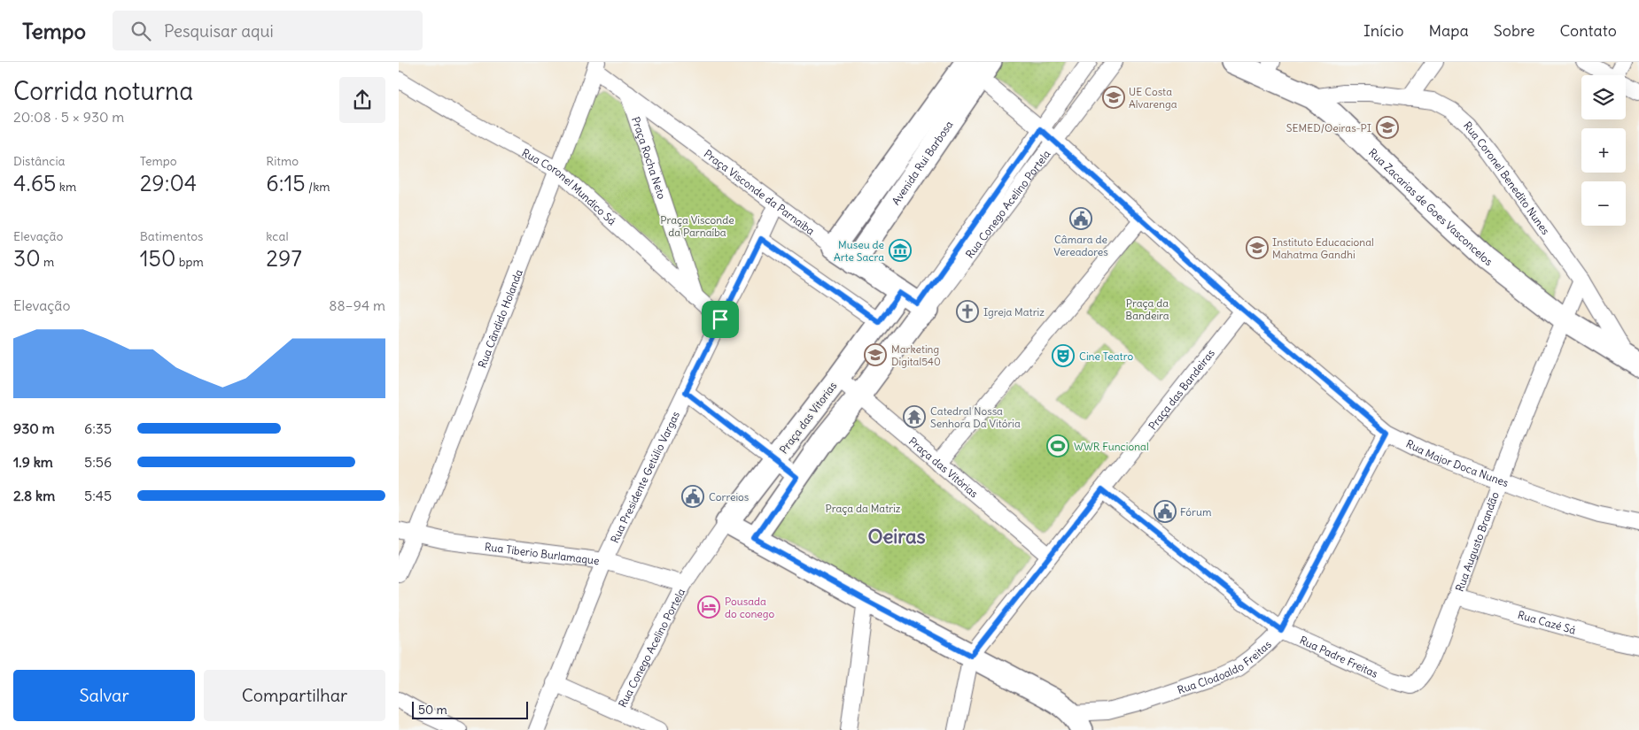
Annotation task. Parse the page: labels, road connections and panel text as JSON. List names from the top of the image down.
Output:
{
  "streets": {
    "main road": [
      "Avenida Rui Barbosa",
      "Praça Visconde da Parnaiba",
      "Rua Conego Acelino Portela",
      "Rua Zacarias de Goes Vasconcelos",
      "Praça das Vitorias"
    ],
    "street": [
      "Praça Rocha Neto",
      "Rua Coronel Benedito Nunes",
      "Rua Coronel Mundico Sá",
      "Rua Cândido Holanda",
      "Praça das Bandeiras",
      "Rua Major Doca Nunes",
      "Praça das Vitórias",
      "Rua Presidente Getúlio Vargas",
      "Rua Augusto Brandão",
      "Rua Tiberio Burlamaque",
      "Rua Cazé Sá",
      "Rua Padre Freitas",
      "Rua Clodoaldo Freitas"
    ]
  },
  "crossings": [
    ["Praça Rocha Neto", "Rua Coronel Mundico Sá"],
    ["Praça Rocha Neto", "Praça Visconde da Parnaiba"],
    ["Avenida Rui Barbosa", "Praça Visconde da Parnaiba"],
    ["Avenida Rui Barbosa", "Rua Major Doca Nunes"],
    ["Rua Coronel Benedito Nunes", "Rua Zacarias de Goes Vasconcelos"],
    ["Rua Coronel Benedito Nunes", "Rua Augusto Brandão"],
    ["Rua Coronel Mundico Sá", "Rua Cândido Holanda"],
    ["Rua Coronel Mundico Sá", "Rua Presidente Getúlio Vargas"],
    ["Praça Visconde da Parnaiba", "Rua Conego Acelino Portela"],
    ["Praça Visconde da Parnaiba", "Rua Cândido Holanda"],
    ["Praça Visconde da Parnaiba", "Praça das Vitorias"],
    ["Praça Visconde da Parnaiba", "Rua Presidente Getúlio Vargas"],
    ["Rua Conego Acelino Portela", "Praça das Vitorias"],
    ["Rua Conego Acelino Portela", "Rua Major Doca Nunes"],
    ["Rua Conego Acelino Portela", "Praça das Vitórias"],
    ["Rua Conego Acelino Portela", "Rua Tiberio Burlamaque"],
    ["Rua Zacarias de Goes Vasconcelos", "Rua Augusto Brandão"],
    ["Rua Cândido Holanda", "Rua Tiberio Burlamaque"],
    ["Praça das Bandeiras", "Rua Major Doca Nunes"],
    ["Praça das Bandeiras", "Praça das Vitórias"],
    ["Praça das Bandeiras", "Rua Padre Freitas"],
    ["Praça das Vitorias", "Praça das Vitórias"],
    ["Praça das Vitorias", "Rua Tiberio Burlamaque"],
    ["Rua Major Doca Nunes", "Rua Augusto Brandão"],
    ["Rua Major Doca Nunes", "Rua Clodoaldo Freitas"],
    ["Rua Presidente Getúlio Vargas", "Rua Tiberio Burlamaque"],
    ["Rua Augusto Brandão", "Rua Cazé Sá"],
    ["Rua Augusto Brandão", "Rua Padre Freitas"],
    ["Rua Padre Freitas", "Rua Clodoaldo Freitas"]
  ],
  "districts": ["Oeiras"],
  "parks": ["Praça Visconde da Parnaíba", "Praça da Bandeira", "Praça da Matriz"],
  "places": {
    "school or university": [
      "UE Costa Alvarenga",
      "SEMED/Oeiras-PI",
      "Instituto Educacional Mahatma Gandhi",
      "Marketing Digital540"
    ],
    "public building": ["Câmara de Vereadores", "Correios", "Fórum"],
    "museum": ["Museu de Arte Sacra"],
    "church": ["Igreja Matriz"],
    "theatre": ["Cine Teatro"],
    "temple": ["Catedral Nossa Senhora Da Vitória"],
    "sports": ["WWR Funcional"],
    "hotel": ["Pousada do conego"]
  },
  "scale_bar": "50 m",
  "page": {
    "header": "Tempo",
    "search": "Pesquisar aqui",
    "nav": [
      "Início",
      "Mapa",
      "Sobre",
      "Contato"
    ],
    "heading": ["Corrida noturna", "20:08 · 5 × 930 m"],
    "map_buttons": ["+", "−"],
    "stats": [
      ["Distância", "4.65 km"],
      ["Tempo", "29:04"],
      ["Ritmo", "6:15 /km"],
      ["Elevação", "30 m"],
      ["Batimentos", "150 bpm"],
      ["kcal", "297"]
    ],
    "chart": ["Elevação", "88–94 m"],
    "list": [
      {
        "name": "930 m",
        "note": "6:35"
      },
      {
        "name": "1.9 km",
        "note": "5:56"
      },
      {
        "name": "2.8 km",
        "note": "5:45"
      }
    ],
    "buttons": ["Salvar", "Compartilhar"],
    "scale": "50 m"
  }
}
